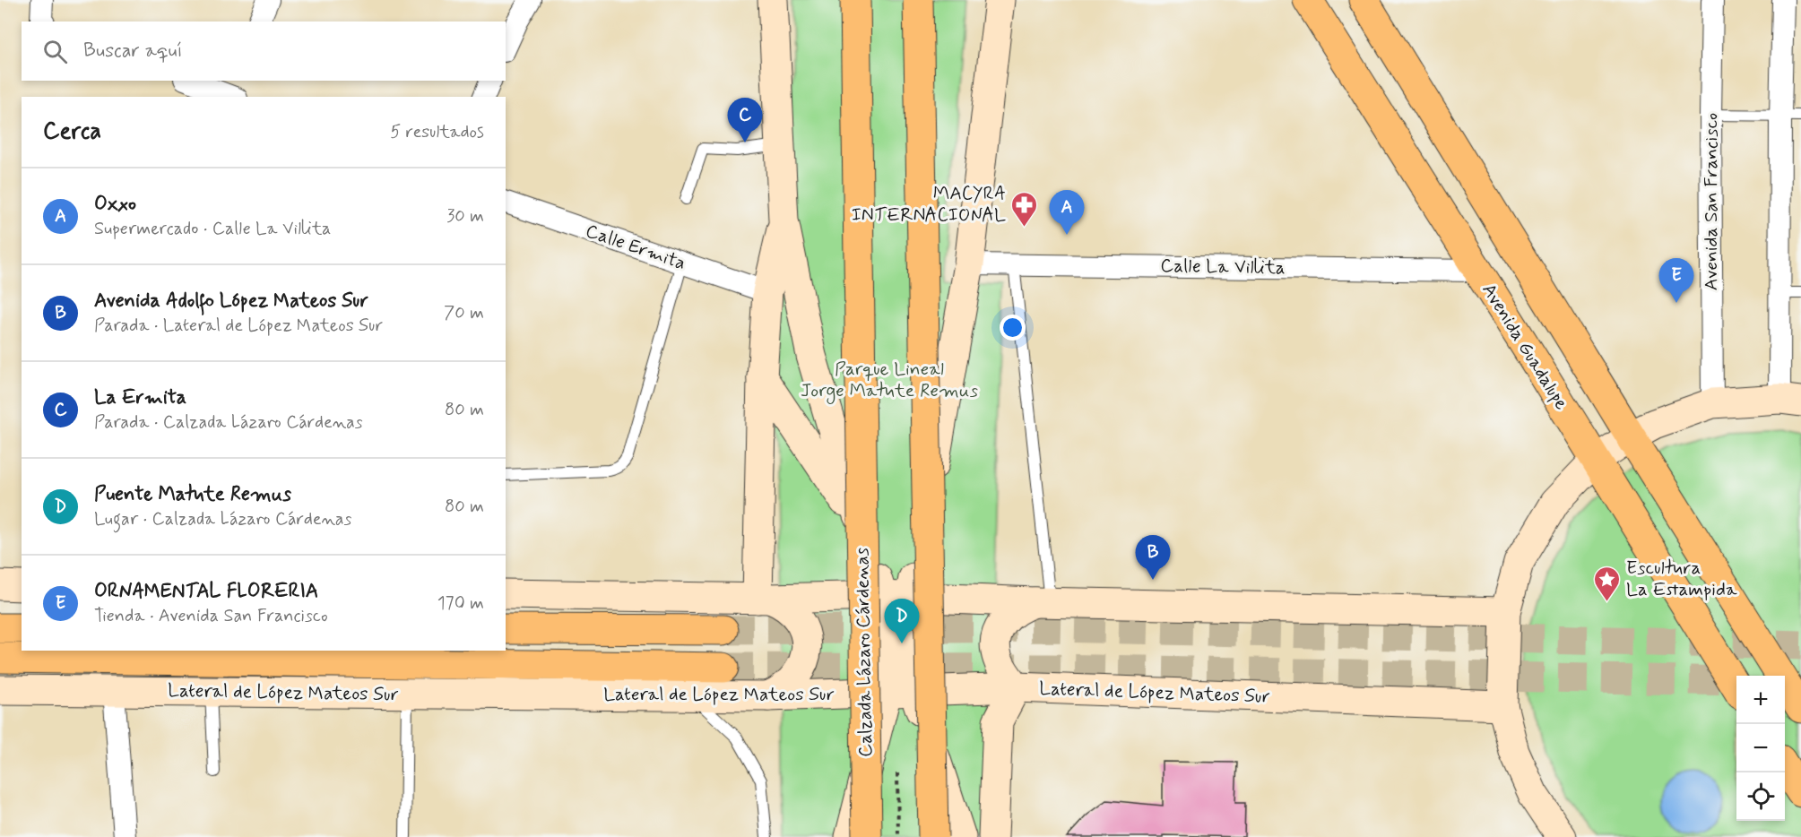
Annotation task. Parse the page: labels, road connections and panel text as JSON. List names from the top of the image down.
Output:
{
  "streets": {
    "main road": ["Avenida Guadalupe", "Calzada Lázaro Cárdenas", "Lateral de López Mateos Sur"],
    "street": ["Avenida San Francisco", "Calle Ermita", "Calle La Villita"]
  },
  "crossings": [
    ["Calle La Villita", "Avenida Guadalupe"],
    ["Calle La Villita", "Calzada Lázaro Cárdenas"],
    ["Calzada Lázaro Cárdenas", "Lateral de López Mateos Sur"]
  ],
  "parks": ["Parque Lineal Jorge Matute Remus"],
  "places": {
    "pharmacy": ["MACYRA INTERNACIONAL"],
    "place": ["Escultura La Estampida"]
  },
  "page": {
    "search": "Buscar aquí",
    "heading": ["Cerca", "5 resultados"],
    "pins": [
      "C",
      "A",
      "E",
      "B",
      "D"
    ],
    "list": [
      {
        "mark": "A",
        "name": "Oxxo",
        "note": "Supermercado · Calle La Villita",
        "value": "30 m"
      },
      {
        "mark": "B",
        "name": "Avenida Adolfo López Mateos Sur",
        "note": "Parada · Lateral de López Mateos Sur",
        "value": "70 m"
      },
      {
        "mark": "C",
        "name": "La Ermita",
        "note": "Parada · Calzada Lázaro Cárdenas",
        "value": "80 m"
      },
      {
        "mark": "D",
        "name": "Puente Matute Remus",
        "note": "Lugar · Calzada Lázaro Cárdenas",
        "value": "80 m"
      },
      {
        "mark": "E",
        "name": "ORNAMENTAL FLORERIA",
        "note": "Tienda · Avenida San Francisco",
        "value": "170 m"
      }
    ],
    "map_buttons": ["+", "−"]
  }
}
